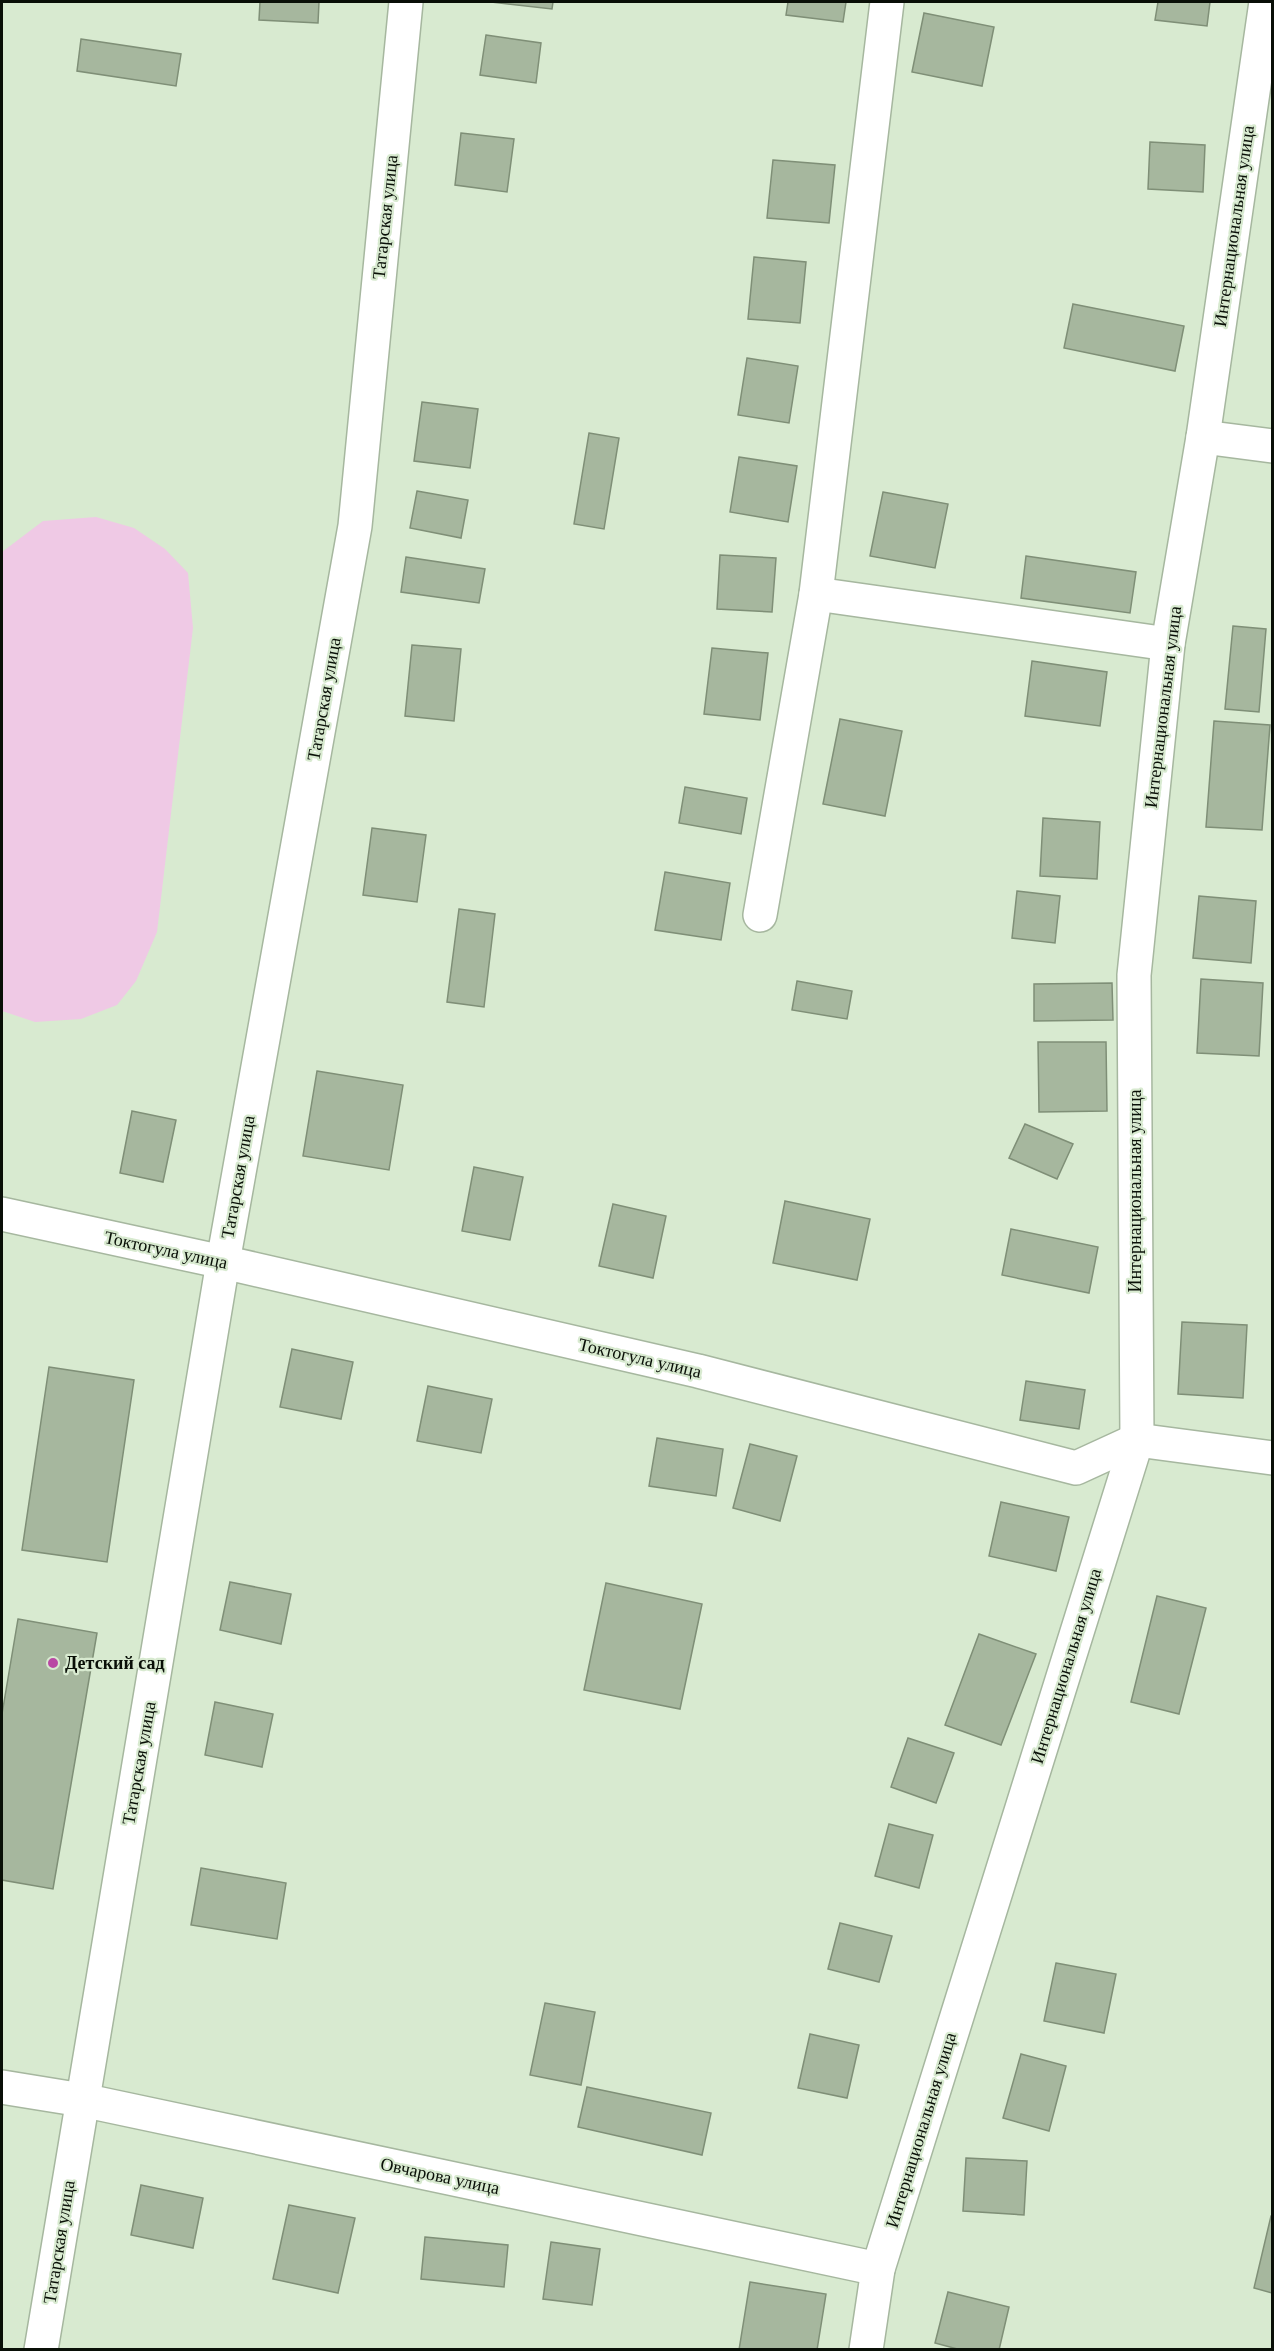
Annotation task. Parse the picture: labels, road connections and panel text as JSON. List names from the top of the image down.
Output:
{
  "streets": {
    "street": [
      "Татарская улица",
      "Интернациональная улица",
      "Токтогула улица",
      "Овчарова улица"
    ]
  },
  "crossings": [
    ["Татарская улица", "Токтогула улица"],
    ["Татарская улица", "Овчарова улица"],
    ["Интернациональная улица", "Токтогула улица"],
    ["Интернациональная улица", "Овчарова улица"]
  ],
  "places": ["Детский сад"]
}
